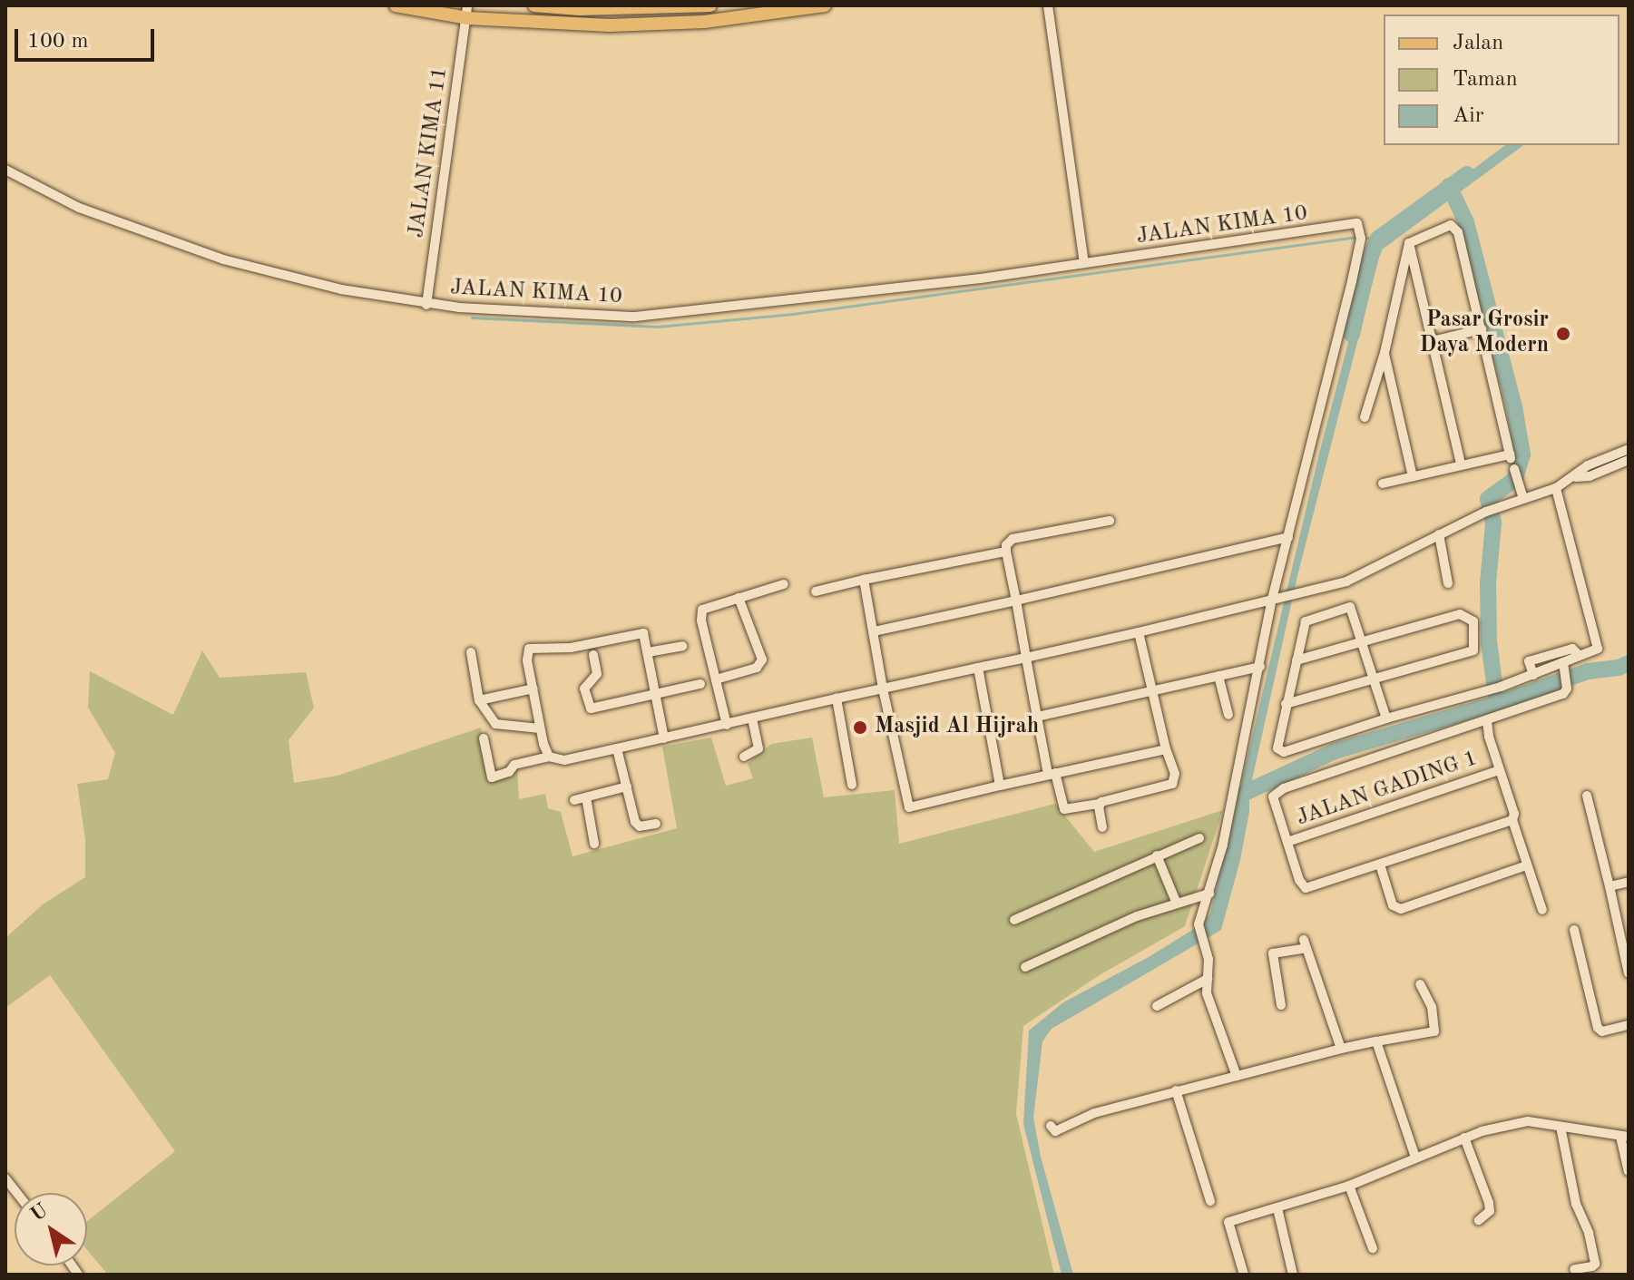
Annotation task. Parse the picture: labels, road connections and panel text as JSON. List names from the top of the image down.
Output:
{
  "streets": {
    "street": ["JALAN KIMA 11", "JALAN KIMA 10", "JALAN GADING 1"]
  },
  "crossings": [
    ["JALAN KIMA 11", "JALAN KIMA 10"]
  ],
  "places": ["Pasar Grosir Daya Modern", "Masjid Al Hijrah"],
  "legend": ["Jalan", "Taman", "Air"],
  "scale_bar": "100 m",
  "north": "top left"
}
